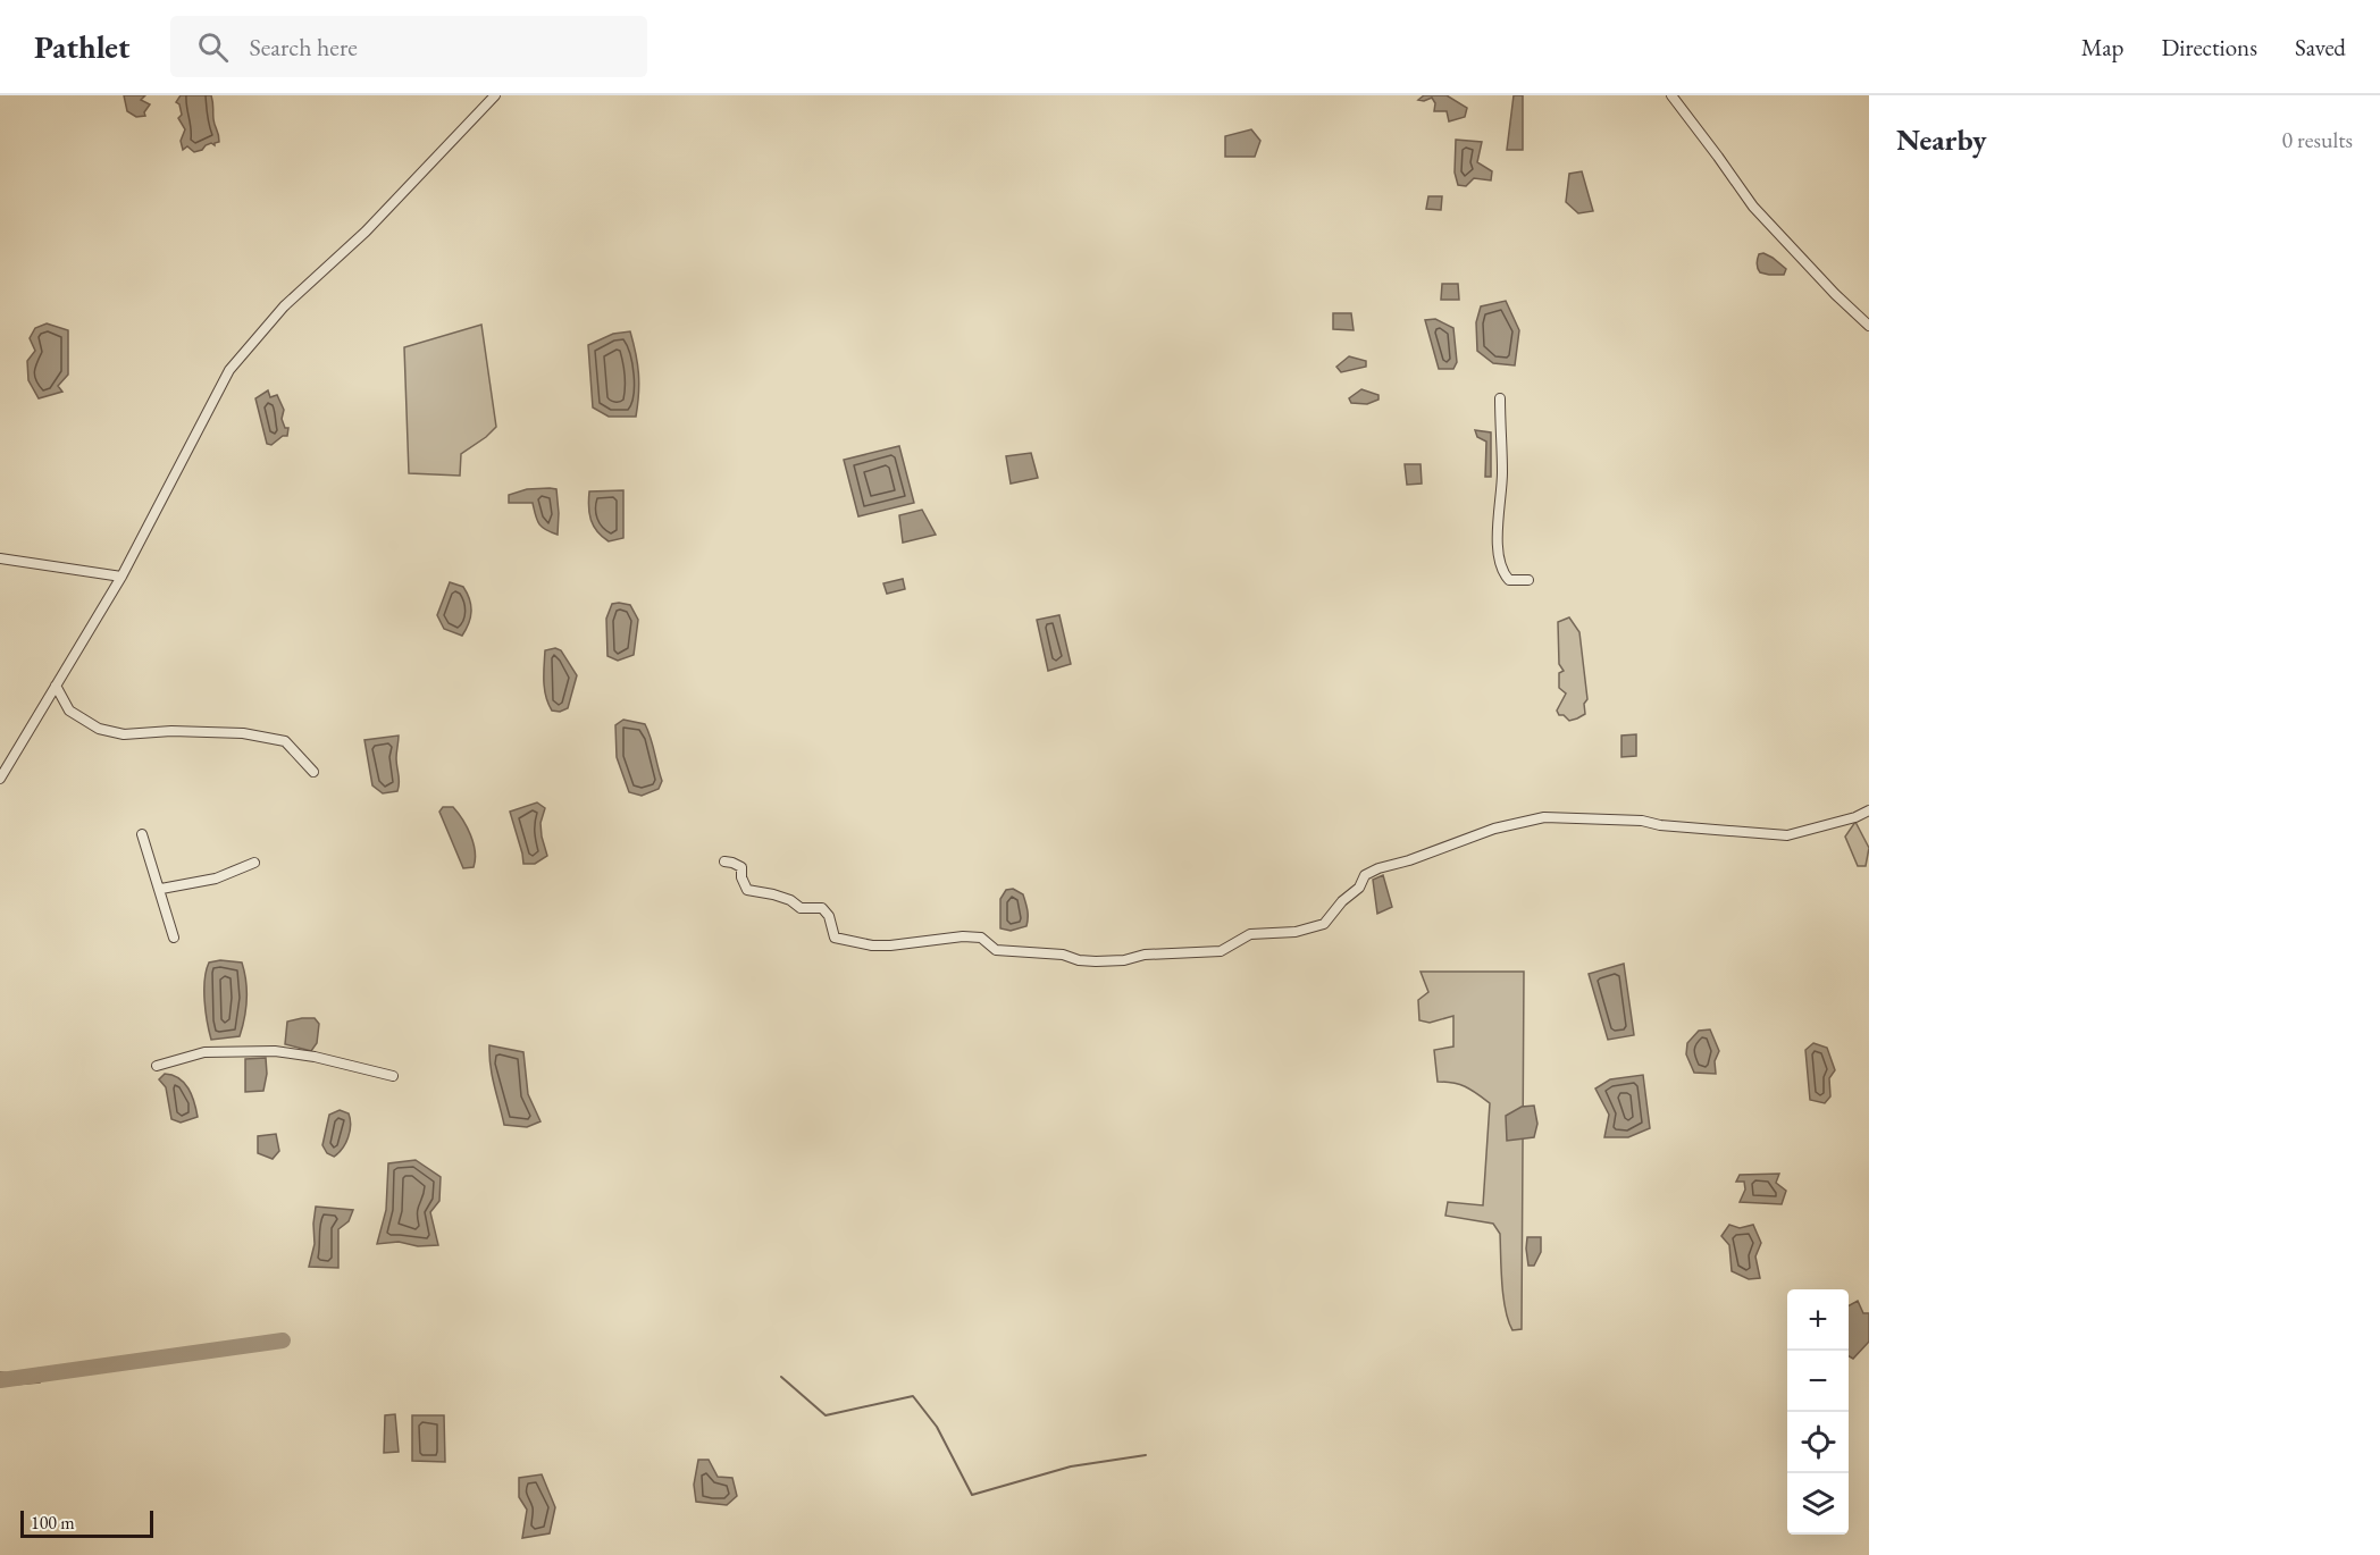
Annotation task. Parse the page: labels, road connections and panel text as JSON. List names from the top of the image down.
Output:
{
  "scale_bar": "100 m",
  "page": {
    "header": "Pathlet",
    "search": "Search here",
    "nav": ["Map", "Directions", "Saved"],
    "heading": ["Nearby", "0 results"],
    "map_buttons": ["+", "−"],
    "scale": "100 m"
  }
}
